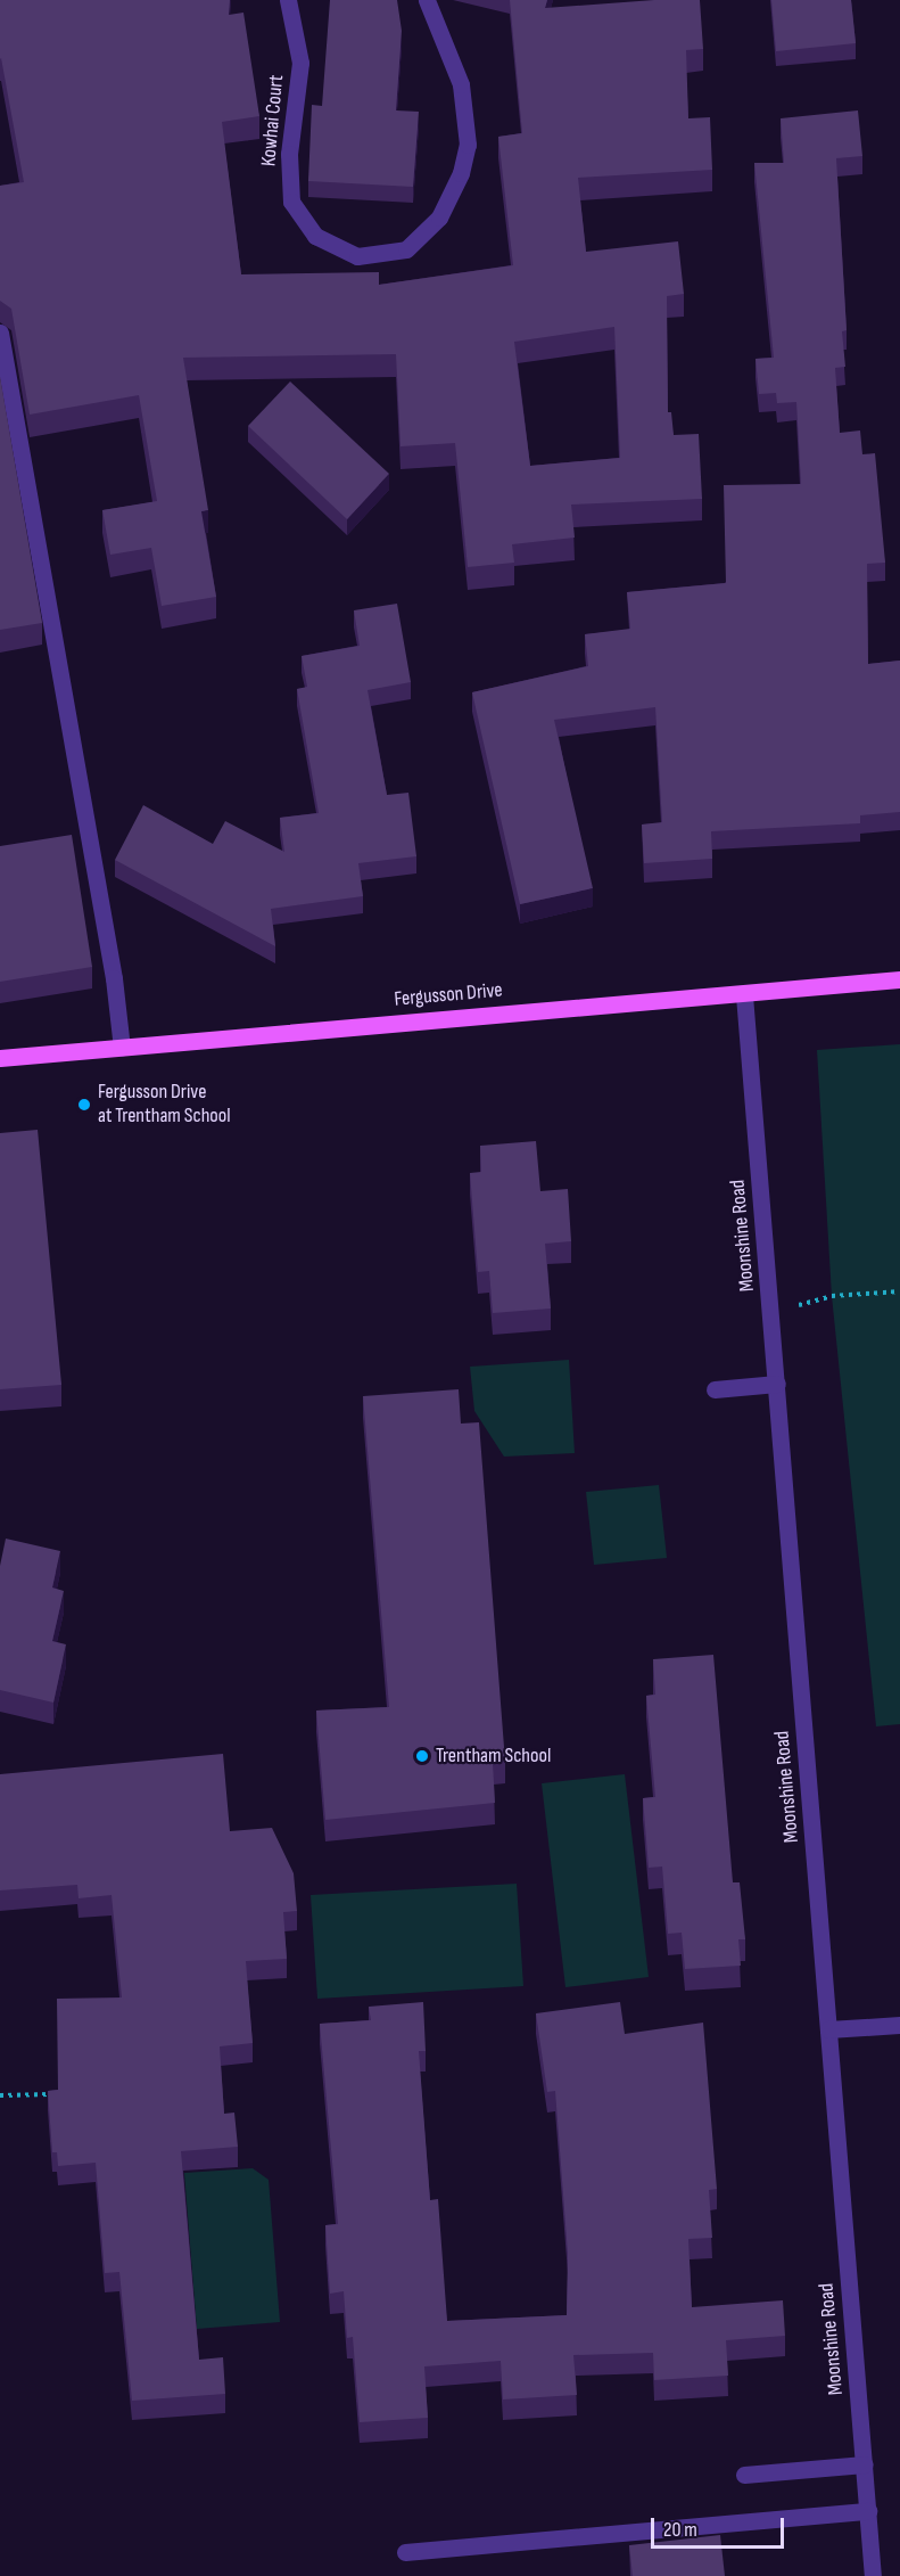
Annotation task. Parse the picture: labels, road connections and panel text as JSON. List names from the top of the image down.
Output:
{
  "streets": {
    "main road": ["Fergusson Drive"],
    "street": ["Kowhai Court", "Moonshine Road"]
  },
  "crossings": [
    ["Fergusson Drive", "Moonshine Road"]
  ],
  "places": ["Fergusson Drive at Trentham School", "Trentham School"],
  "scale_bar": "20 m"
}
